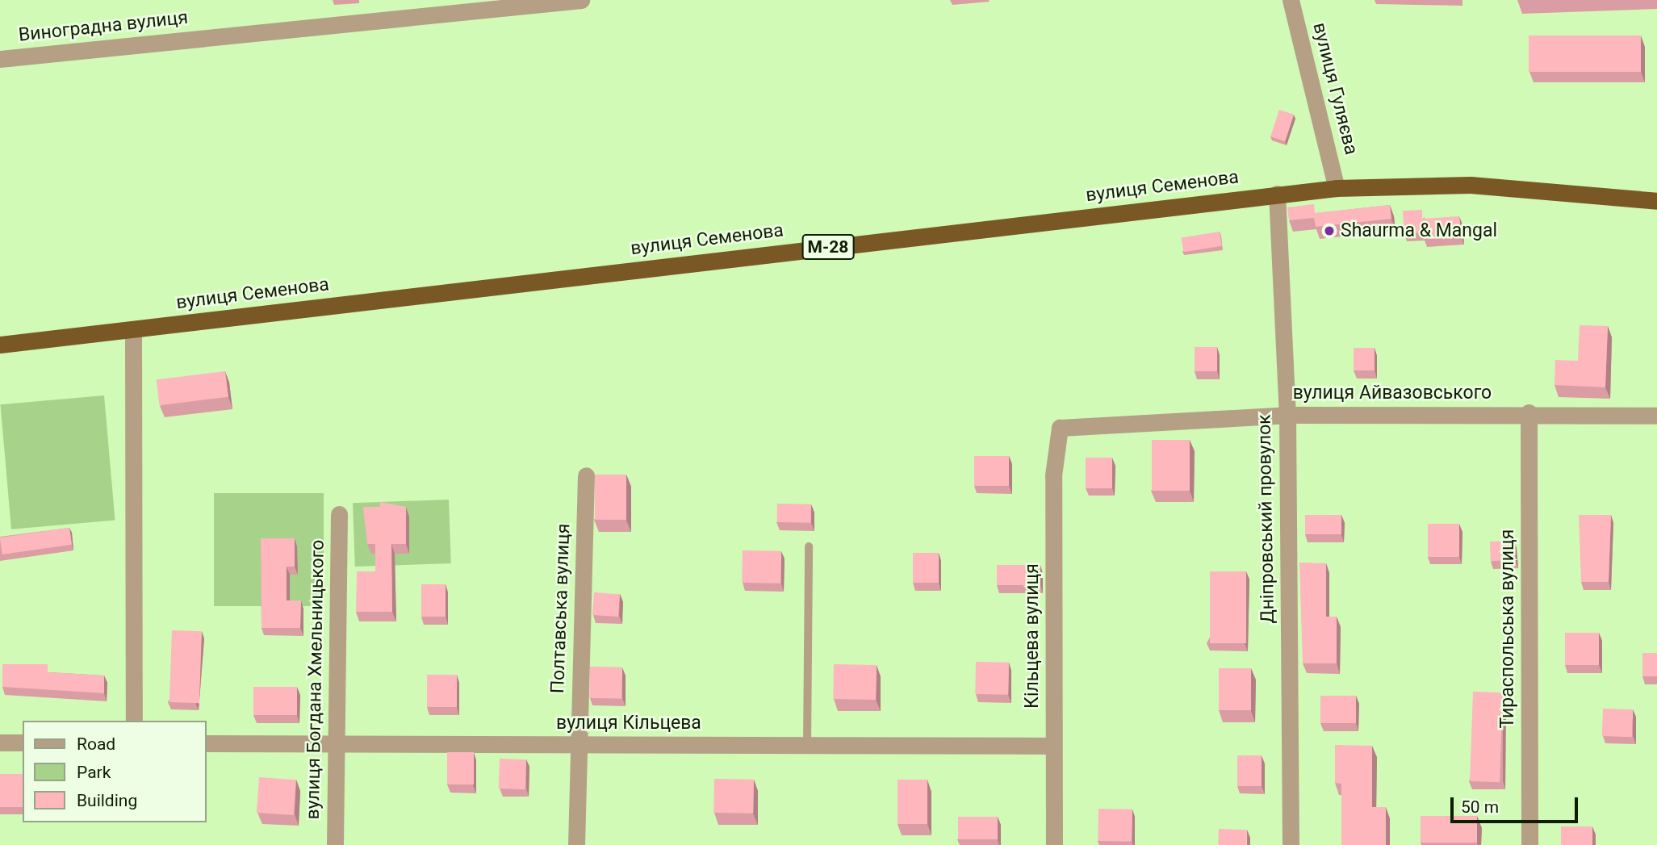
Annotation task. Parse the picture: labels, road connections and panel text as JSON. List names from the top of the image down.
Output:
{
  "streets": {
    "highway": ["вулиця Семенова", "М-28"],
    "street": [
      "Виноградна вулиця",
      "вулиця Гуляєва",
      "вулиця Айвазовського",
      "Дніпровський провулок",
      "Полтавська вулиця",
      "Тираспольська вулиця",
      "Кільцева вулиця",
      "вулиця Богдана Хмельницького",
      "вулиця Кільцева"
    ]
  },
  "crossings": [
    ["вулиця Гуляєва", "вулиця Семенова"],
    ["вулиця Семенова", "Дніпровський провулок"],
    ["вулиця Айвазовського", "Дніпровський провулок"],
    ["вулиця Айвазовського", "Тираспольська вулиця"],
    ["вулиця Айвазовського", "Кільцева вулиця"],
    ["Полтавська вулиця", "вулиця Кільцева"],
    ["Кільцева вулиця", "вулиця Кільцева"],
    ["вулиця Богдана Хмельницького", "вулиця Кільцева"]
  ],
  "places": ["Shaurma & Mangal"],
  "legend": ["Road", "Park", "Building"],
  "scale_bar": "50 m"
}
